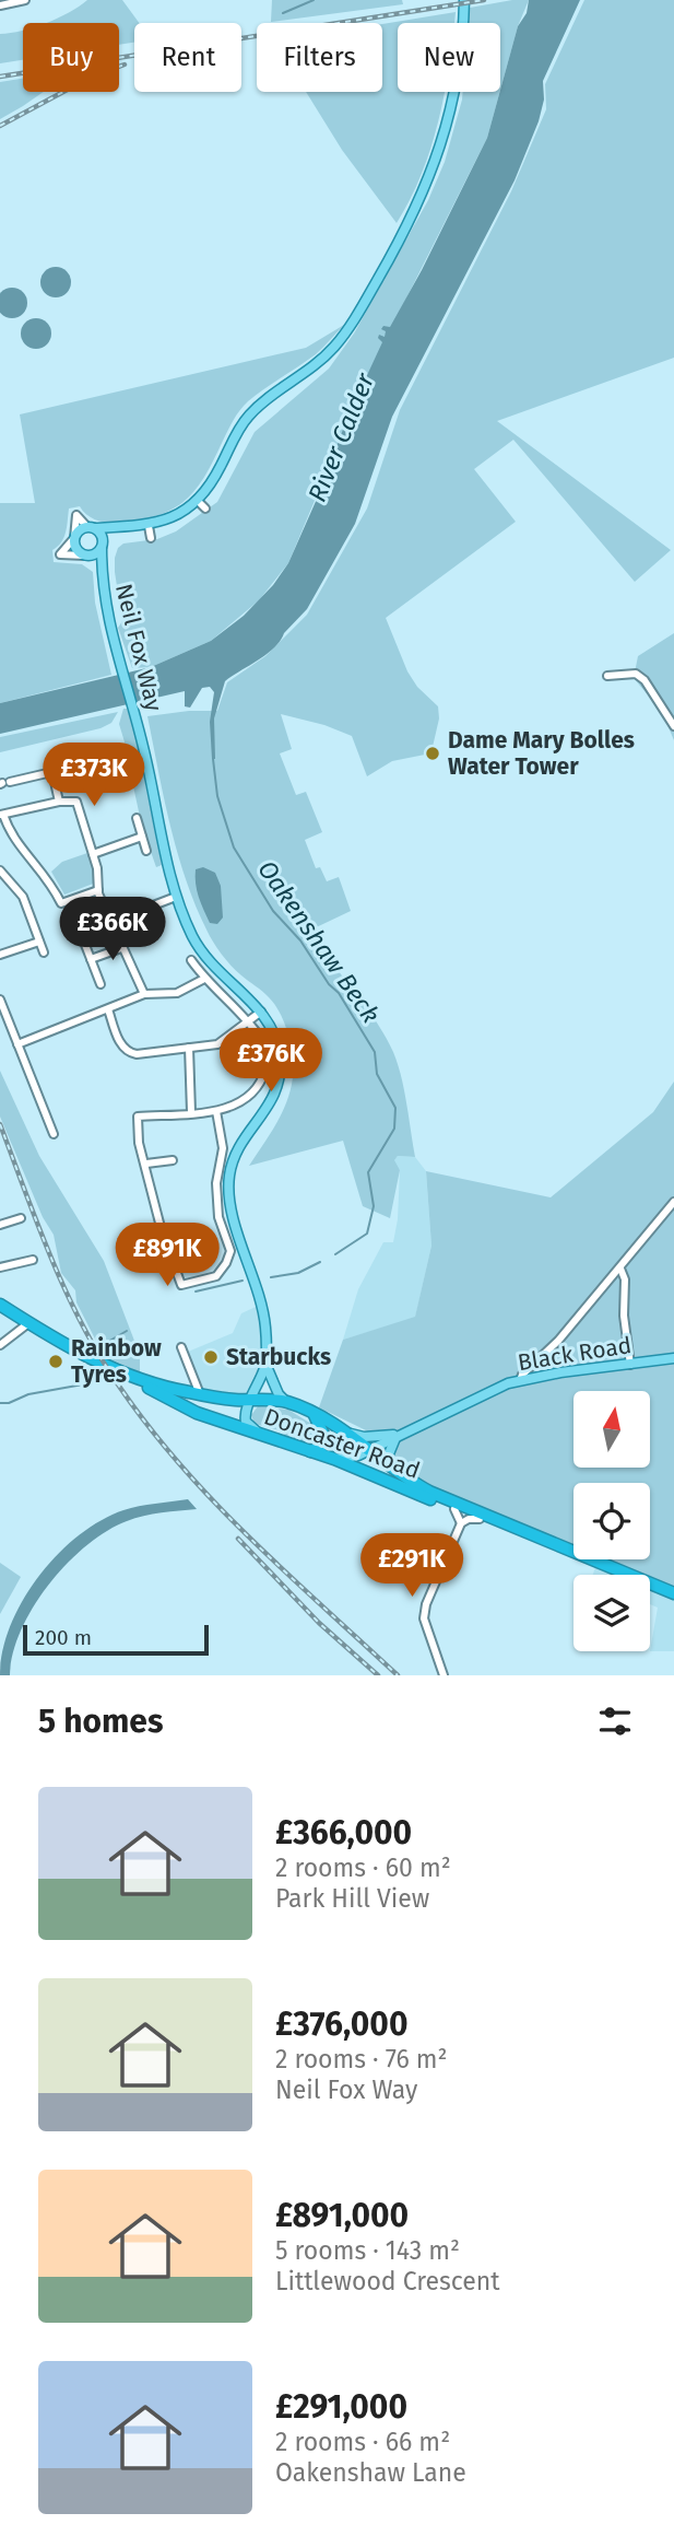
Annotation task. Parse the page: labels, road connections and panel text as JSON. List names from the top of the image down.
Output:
{
  "streets": {
    "highway": ["Doncaster Road"],
    "main road": ["Neil Fox Way", "Black Road"]
  },
  "crossings": [
    ["Neil Fox Way", "Doncaster Road"],
    ["Black Road", "Doncaster Road"]
  ],
  "water": ["River Calder", "Oakenshaw Beck"],
  "places": ["Dame Mary Bolles Water Tower", "Starbucks", "Rainbow Tyres"],
  "scale_bar": "200 m",
  "north": "top",
  "page": {
    "chip": [
      "Buy",
      "Rent",
      "Filters",
      "New"
    ],
    "price": [
      "£373K",
      "£366K",
      "£376K",
      "£891K",
      "£291K"
    ],
    "scale": "200 m",
    "heading": "5 homes",
    "list": [
      {
        "name": "£366,000",
        "note": "2 rooms · 60 m² · Park Hill View"
      },
      {
        "name": "£376,000",
        "note": "2 rooms · 76 m² · Neil Fox Way"
      },
      {
        "name": "£891,000",
        "note": "5 rooms · 143 m² · Littlewood Crescent"
      },
      {
        "name": "£291,000",
        "note": "2 rooms · 66 m² · Oakenshaw Lane"
      }
    ]
  }
}
